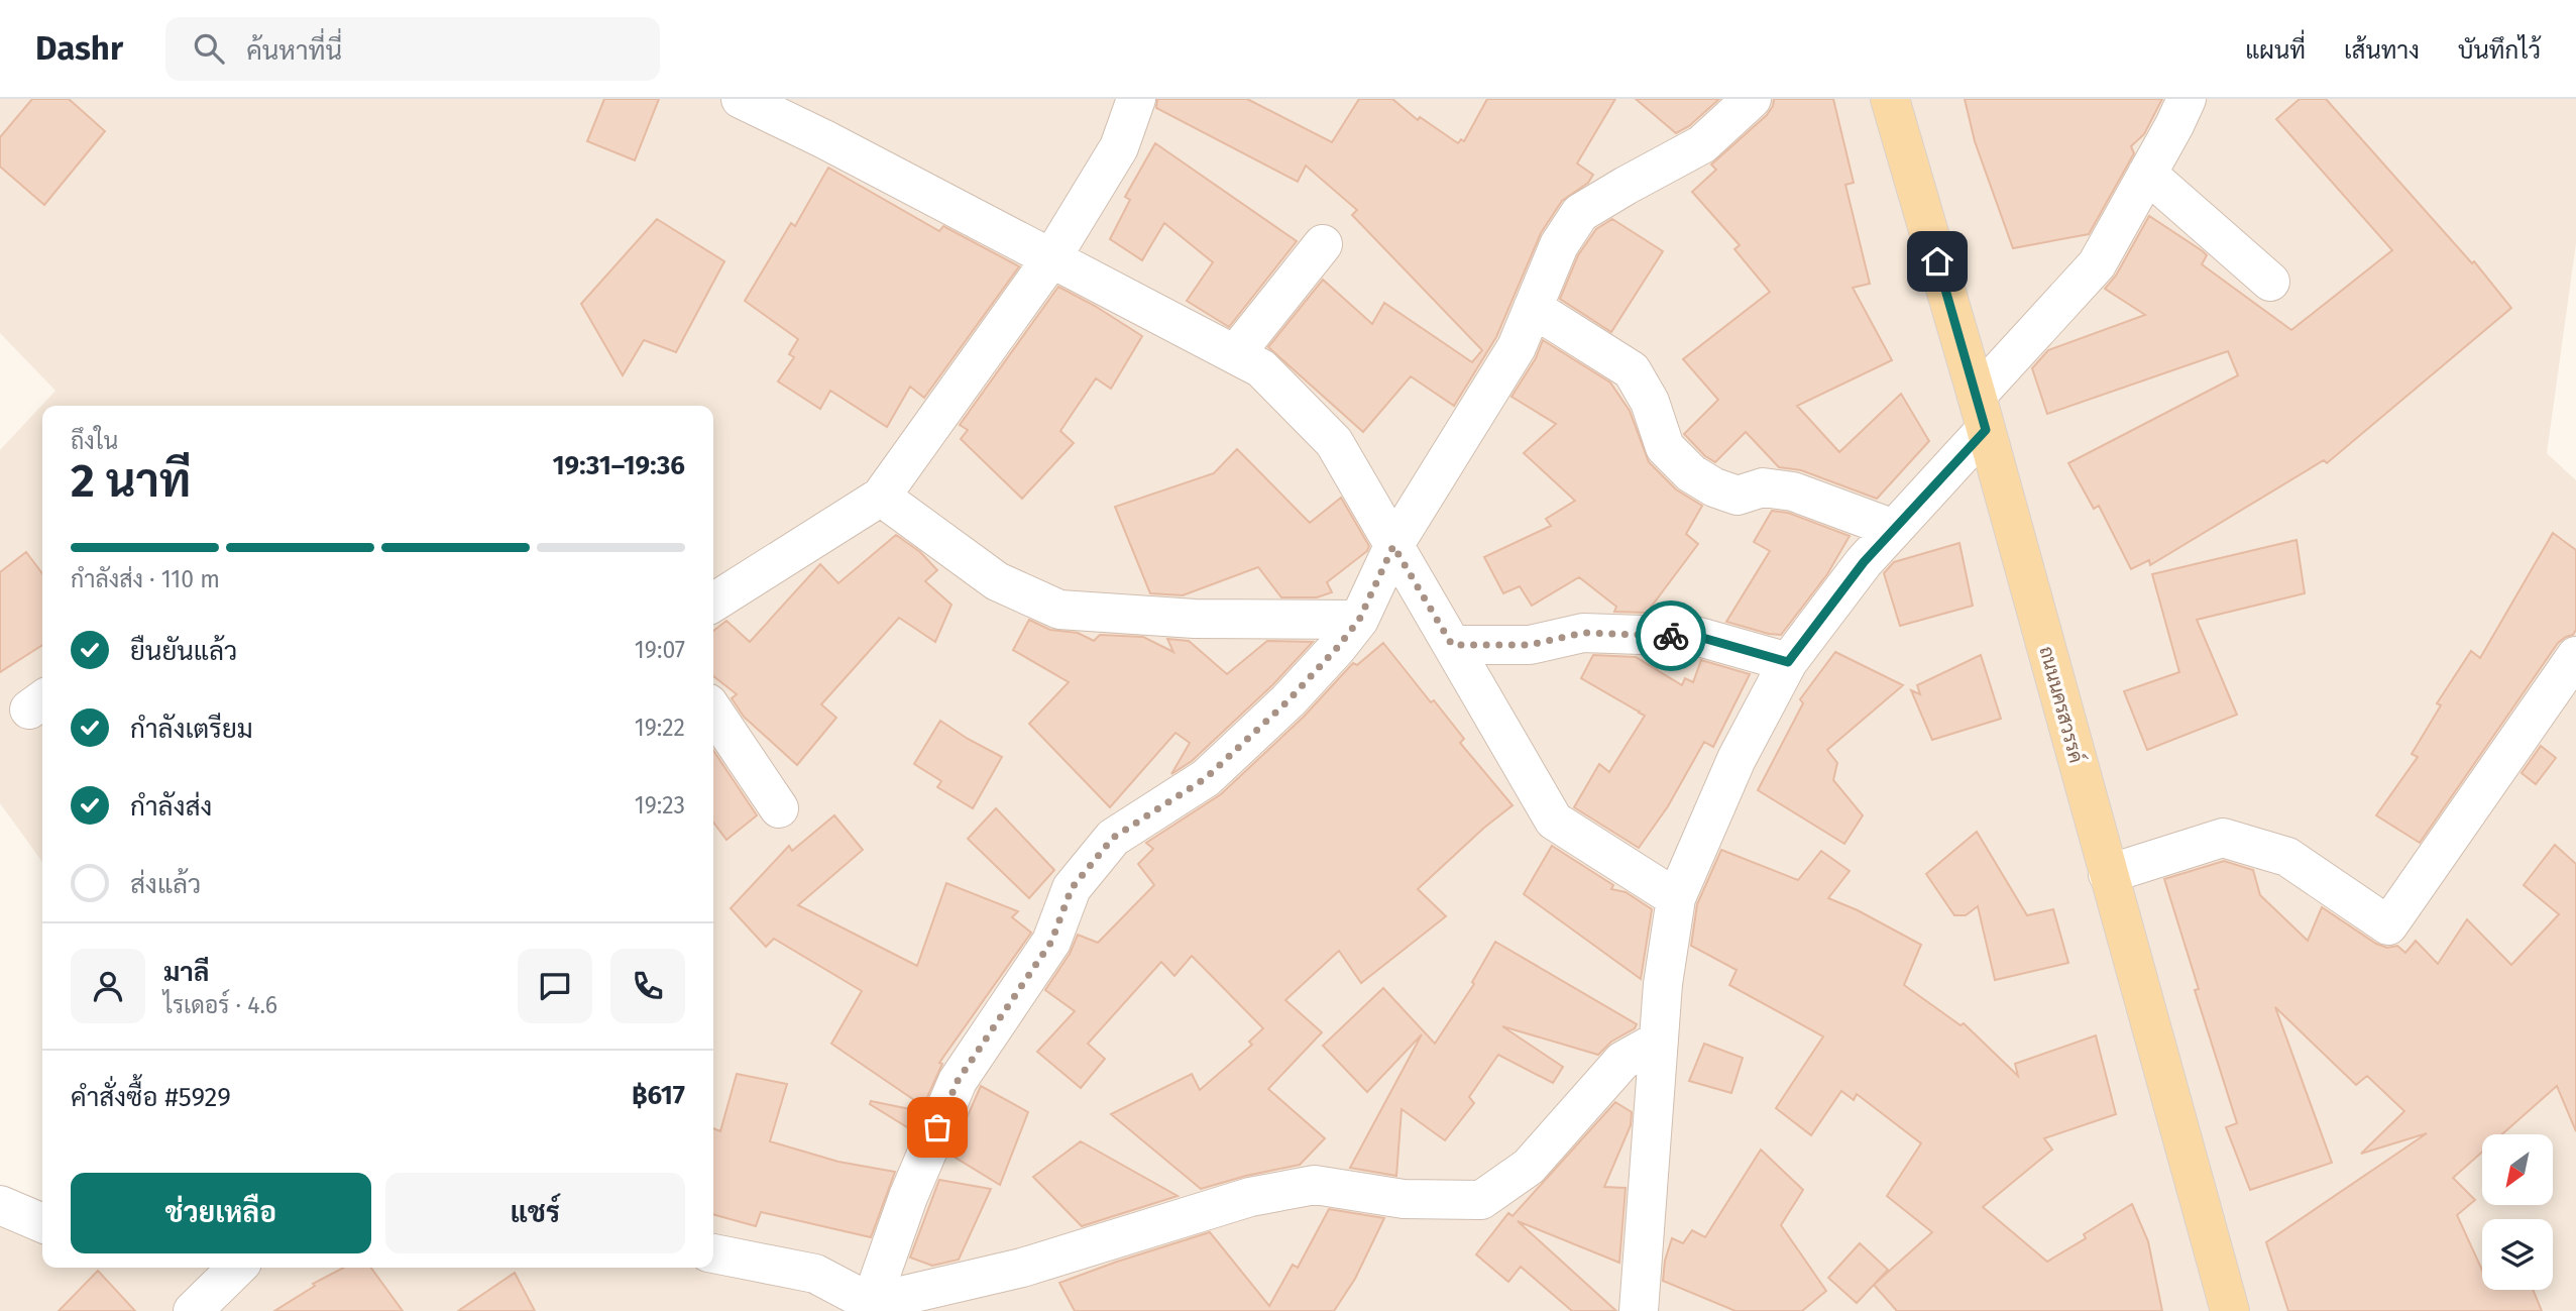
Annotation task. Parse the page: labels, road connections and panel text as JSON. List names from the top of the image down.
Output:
{
  "streets": {
    "main road": ["ถนนนครสวรรค์"]
  },
  "north": "bottom left",
  "page": {
    "header": "Dashr",
    "search": "ค้นหาที่นี่",
    "nav": ["แผนที่", "เส้นทาง", "บันทึกไว้"],
    "heading": ["2 นาที", "ถึงใน", "19:31–19:36"],
    "panel": [
      "มาลี",
      "ไรเดอร์ · 4.6",
      "คำสั่งซื้อ #5929",
      "฿617"
    ],
    "bar": "กำลังส่ง · 110 m",
    "list": [
      ["ยืนยันแล้ว", "19:07"],
      ["กำลังเตรียม", "19:22"],
      ["กำลังส่ง", "19:23"],
      "ส่งแล้ว"
    ],
    "buttons": ["ช่วยเหลือ", "แชร์"]
  }
}
